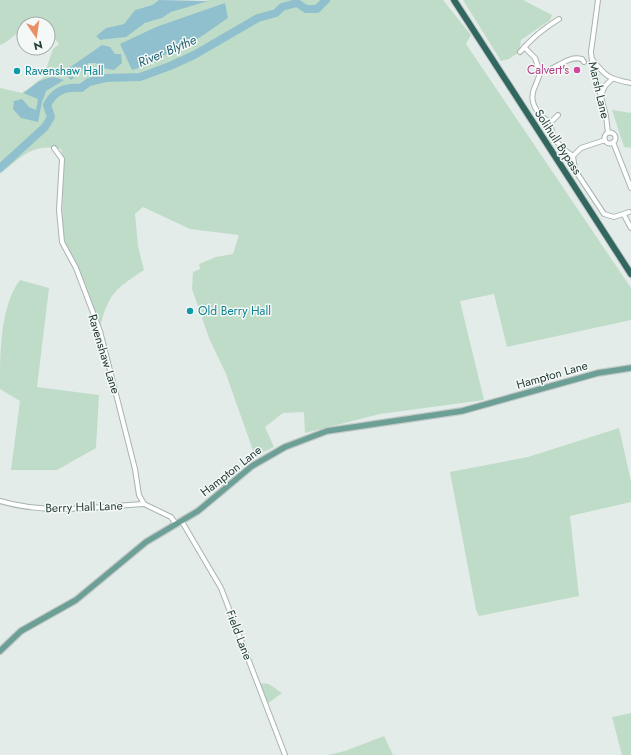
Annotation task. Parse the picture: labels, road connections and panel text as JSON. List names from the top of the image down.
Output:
{
  "streets": {
    "highway": ["Solihull Bypass"],
    "main road": ["Hampton Lane"],
    "street": [
      "Marsh Lane",
      "Ravenshaw Lane",
      "Berry Hall Lane",
      "Field Lane"
    ]
  },
  "crossings": [
    ["Ravenshaw Lane", "Berry Hall Lane"],
    ["Hampton Lane", "Field Lane"]
  ],
  "water": ["River Blythe"],
  "places": ["Calvert's", "Ravenshaw Hall", "Old Berry Hall"],
  "north": "bottom"
}
